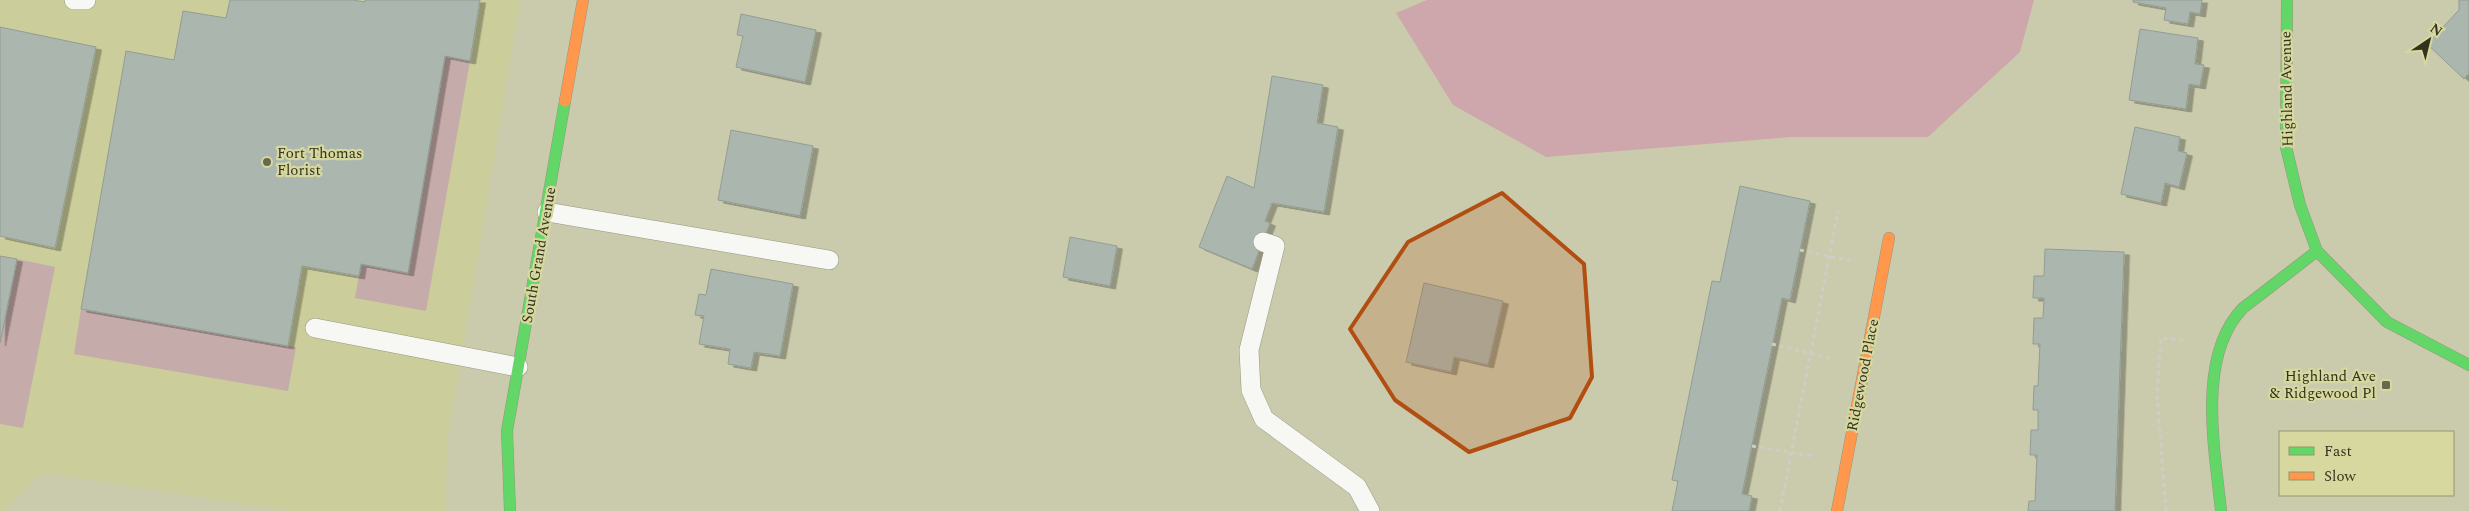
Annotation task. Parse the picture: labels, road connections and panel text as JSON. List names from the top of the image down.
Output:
{
  "streets": {
    "street": ["Highland Avenue", "South Grand Avenue", "Ridgewood Place"]
  },
  "places": {
    "other": ["Fort Thomas Florist"],
    "transit": ["Highland Ave & Ridgewood Pl"]
  },
  "legend": ["Fast", "Slow"],
  "north": "top right"
}
